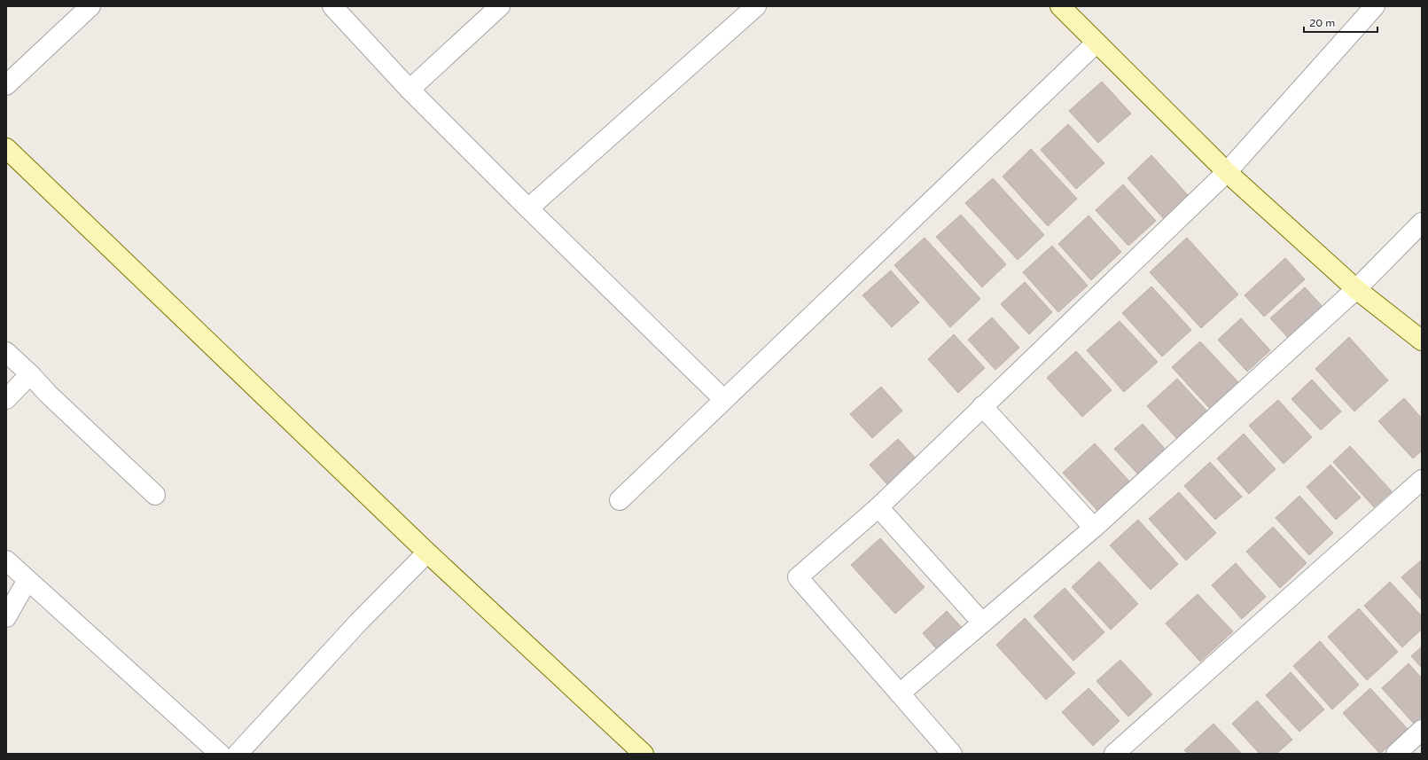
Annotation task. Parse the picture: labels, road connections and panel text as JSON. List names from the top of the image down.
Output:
{
  "scale_bar": "20 m"
}
